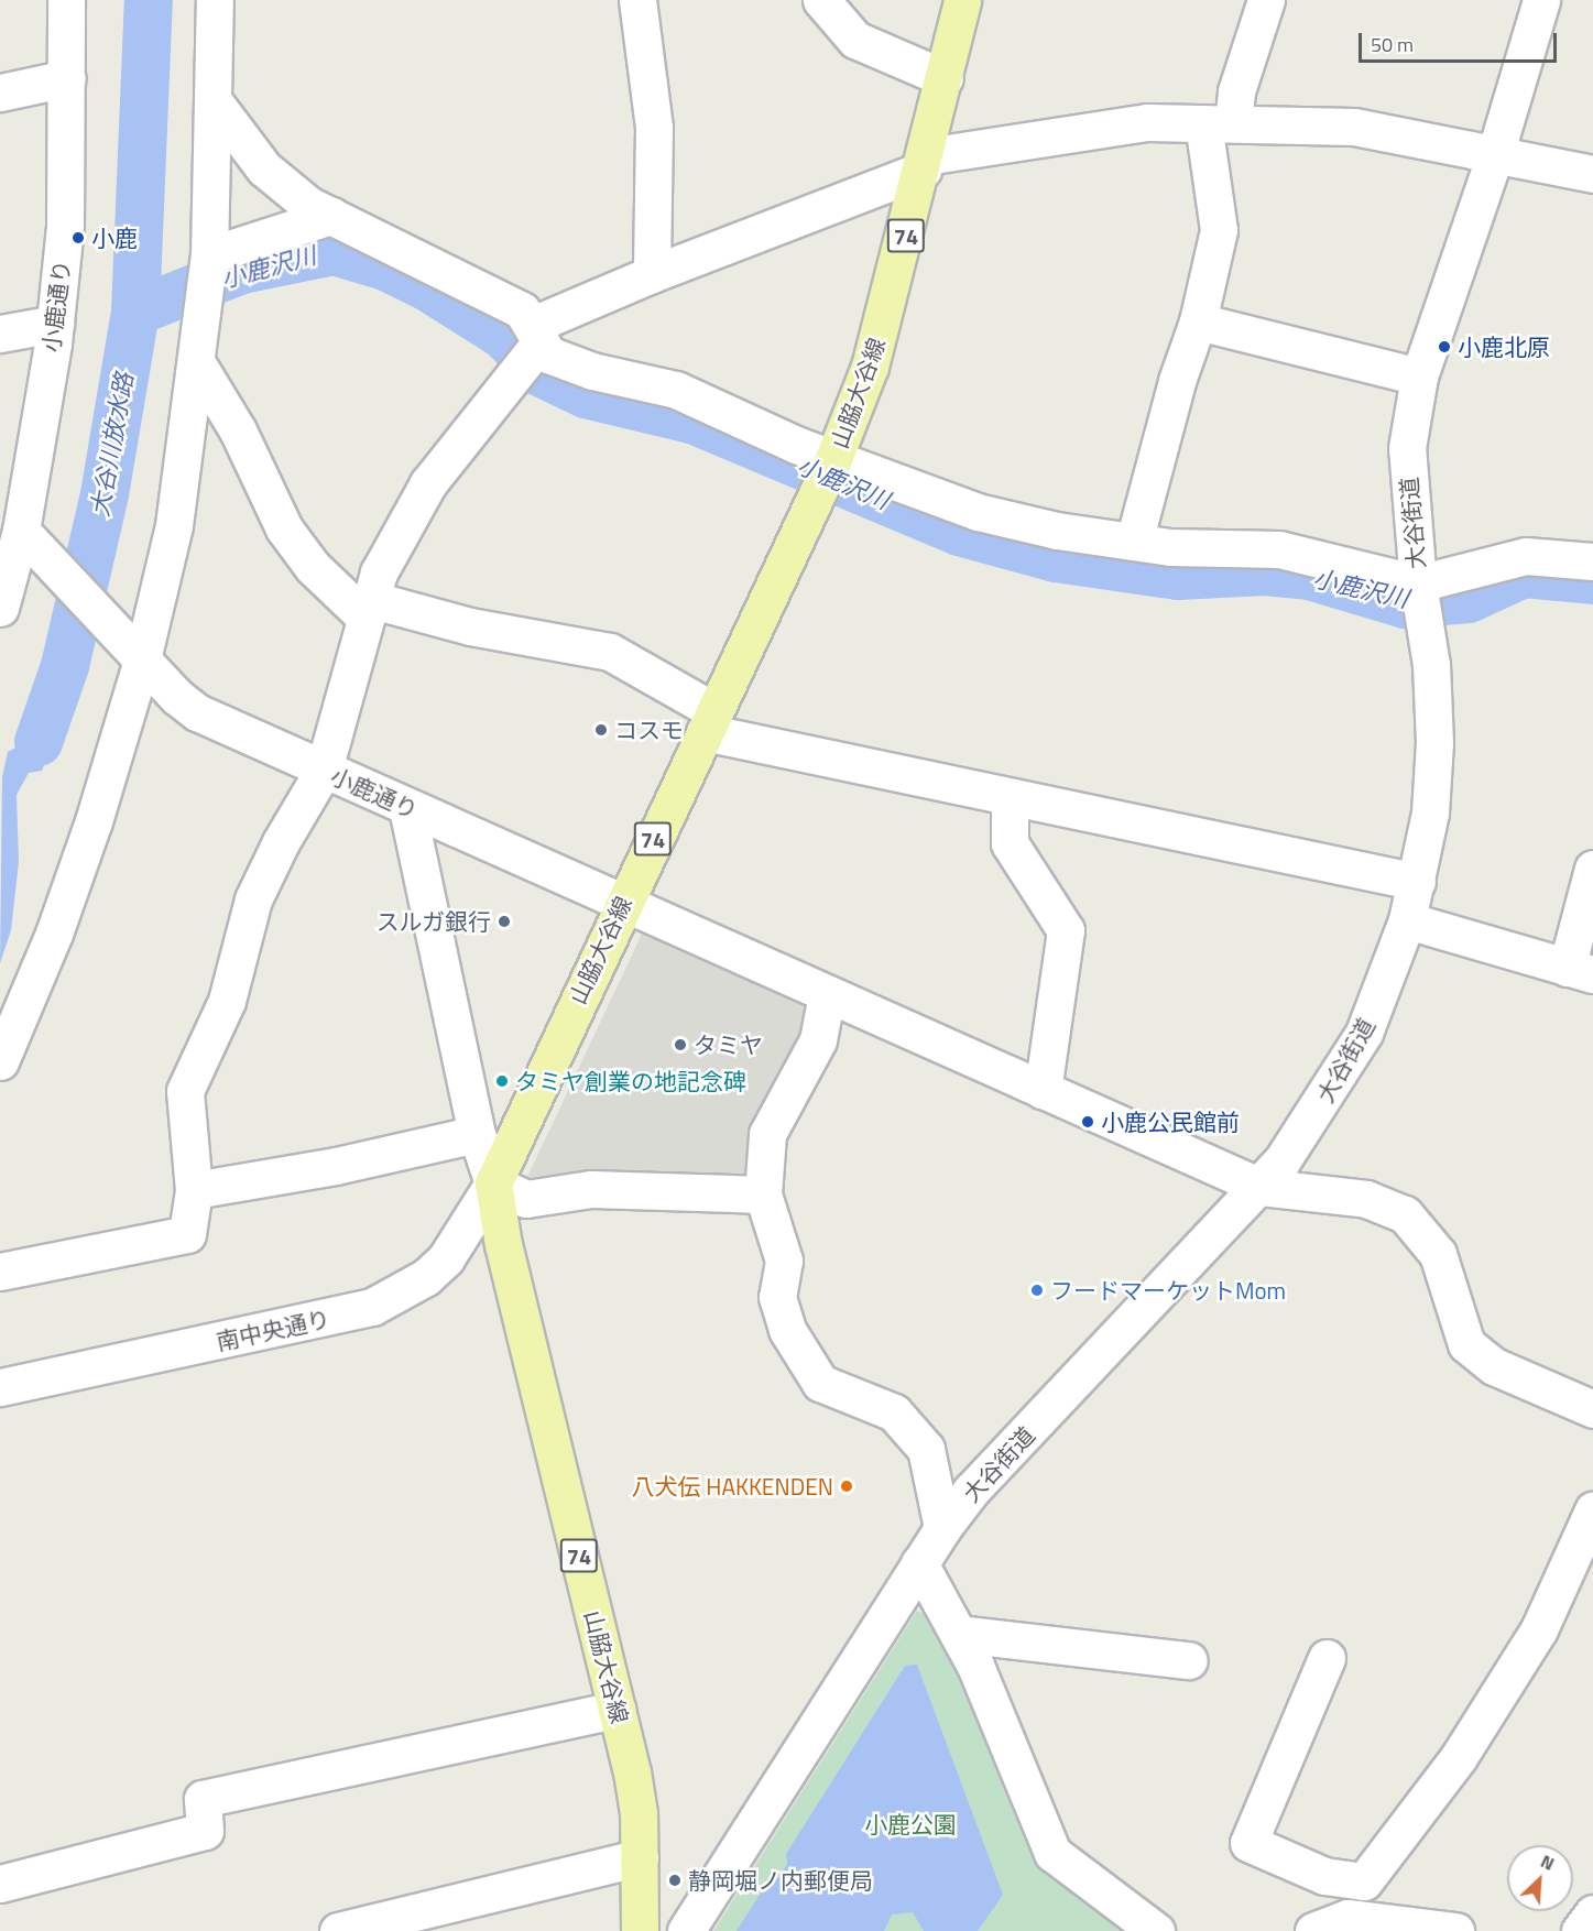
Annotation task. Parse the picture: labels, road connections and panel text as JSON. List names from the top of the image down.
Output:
{
  "streets": {
    "main road": ["74", "山脇大谷線"],
    "street": ["小鹿通り", "大谷街道", "南中央通り"]
  },
  "crossings": [
    ["小鹿通り", "山脇大谷線"],
    ["小鹿通り", "大谷街道"],
    ["山脇大谷線", "南中央通り"]
  ],
  "water": ["小鹿沢川", "大谷川放水路"],
  "parks": ["小鹿公園"],
  "places": [
    "小鹿",
    "小鹿北原",
    "コスモ",
    "スルガ銀行",
    "タミヤ",
    "タミヤ創業の地記念碑",
    "小鹿公民館前",
    "フードマーケットMom",
    "八犬伝 HAKKENDEN",
    "静岡堀ノ内郵便局"
  ],
  "scale_bar": "50 m",
  "north": "top right"
}
